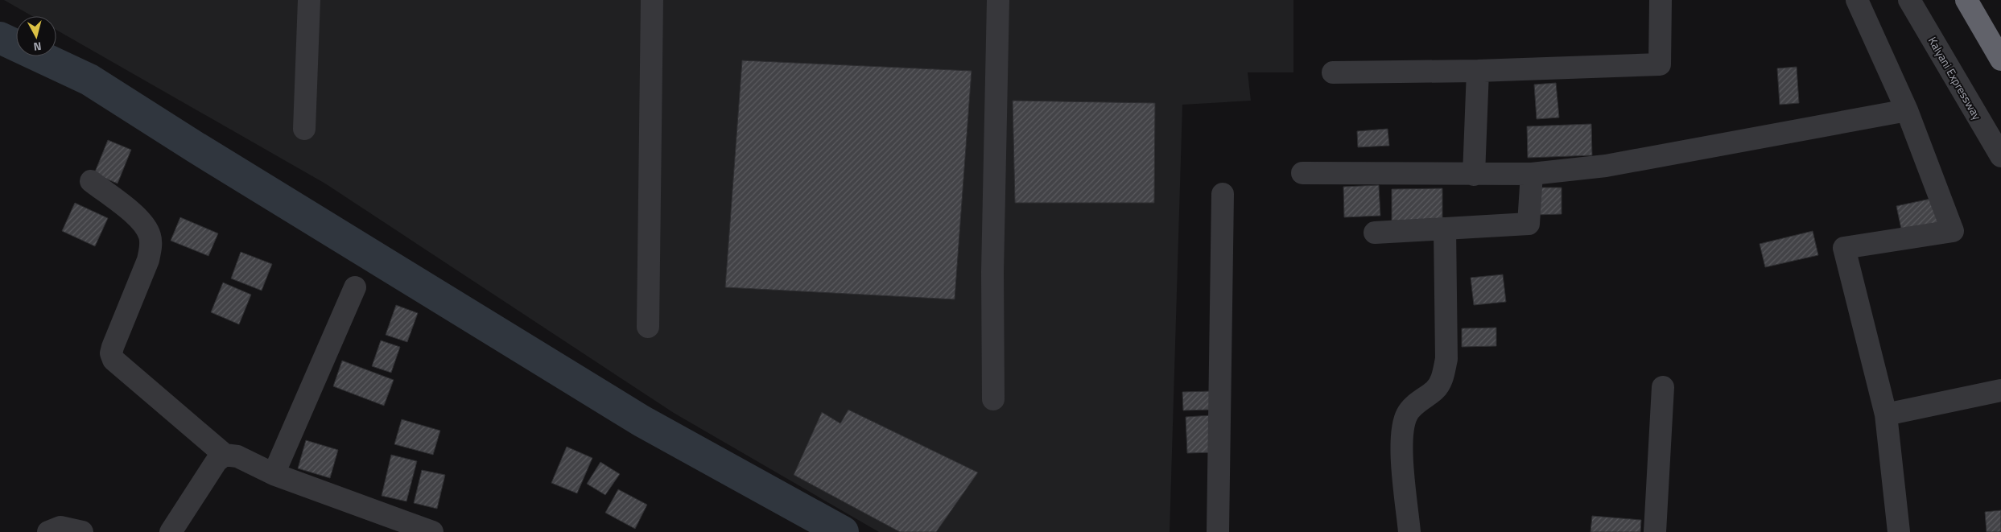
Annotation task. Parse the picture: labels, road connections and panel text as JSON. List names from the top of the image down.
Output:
{
  "streets": {
    "street": ["Kalyani Expressway"]
  },
  "north": "bottom"
}
